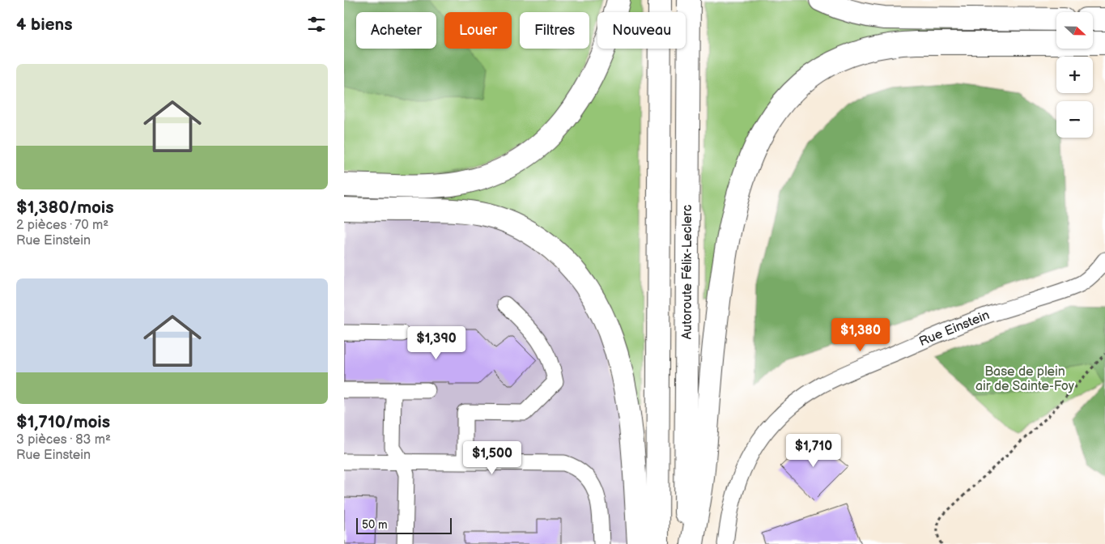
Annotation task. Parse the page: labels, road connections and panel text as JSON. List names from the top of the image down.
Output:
{
  "streets": {
    "highway": ["Autoroute Félix-Leclerc"],
    "street": ["Rue Einstein"]
  },
  "parks": ["Base de plein air de Sainte-Foy"],
  "scale_bar": "50 m",
  "north": "right",
  "page": {
    "heading": "4 biens",
    "map_buttons": ["+", "−"],
    "chip": [
      "Acheter",
      "Louer",
      "Filtres",
      "Nouveau"
    ],
    "list": [
      {
        "name": "$1,380/mois",
        "note": "2 pièces · 70 m² · Rue Einstein"
      },
      {
        "name": "$1,710/mois",
        "note": "3 pièces · 83 m² · Rue Einstein"
      }
    ],
    "price": [
      "$1,380",
      "$1,390",
      "$1,710",
      "$1,500"
    ],
    "scale": "50 m"
  }
}
